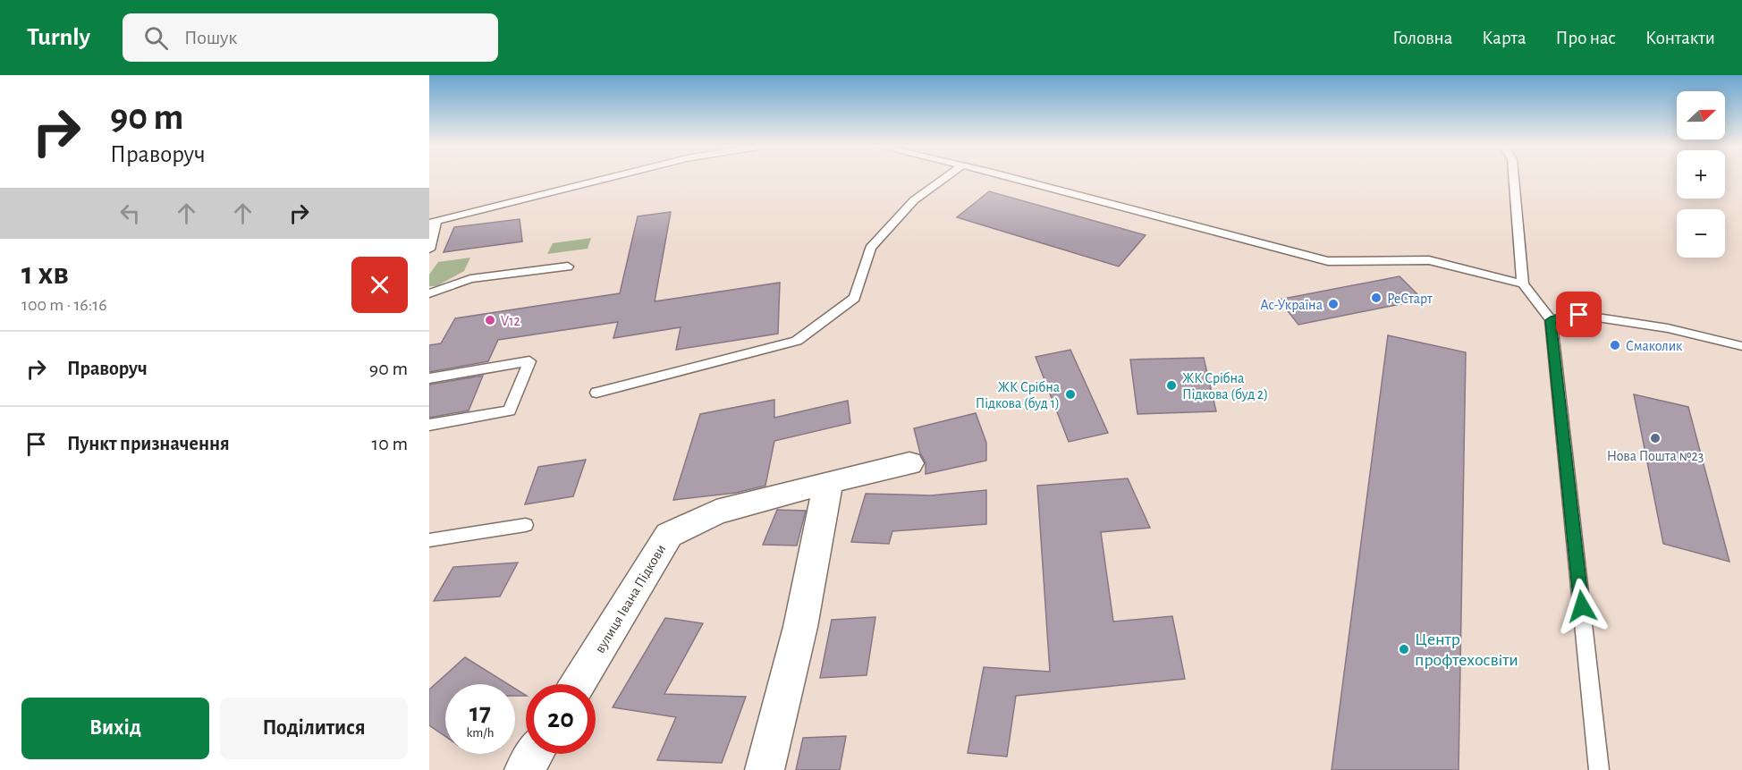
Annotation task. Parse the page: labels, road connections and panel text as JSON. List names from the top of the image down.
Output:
{
  "streets": {
    "street": ["вулиця Івана Підкови"]
  },
  "places": [
    "РеСтарт",
    "Ас-Україна",
    "V12",
    "Смаколик",
    "ЖК Срібна Підкова (буд 2)",
    "ЖК Срібна Підкова (буд 1)",
    "Нова Пошта №23",
    "Центр профтехосвіти"
  ],
  "north": "right",
  "page": {
    "header": "Turnly",
    "search": "Пошук",
    "nav": [
      "Головна",
      "Карта",
      "Про нас",
      "Контакти"
    ],
    "turn": ["90 m", "Праворуч"],
    "map_buttons": ["+", "−"],
    "heading": ["1 хв", "100 m · 16:16"],
    "list": [
      {
        "name": "Праворуч",
        "value": "90 m"
      },
      {
        "name": "Пункт призначення",
        "value": "10 m"
      }
    ],
    "speed": "17 km/h",
    "limit": "20",
    "buttons": ["Вихід", "Поділитися"]
  }
}
